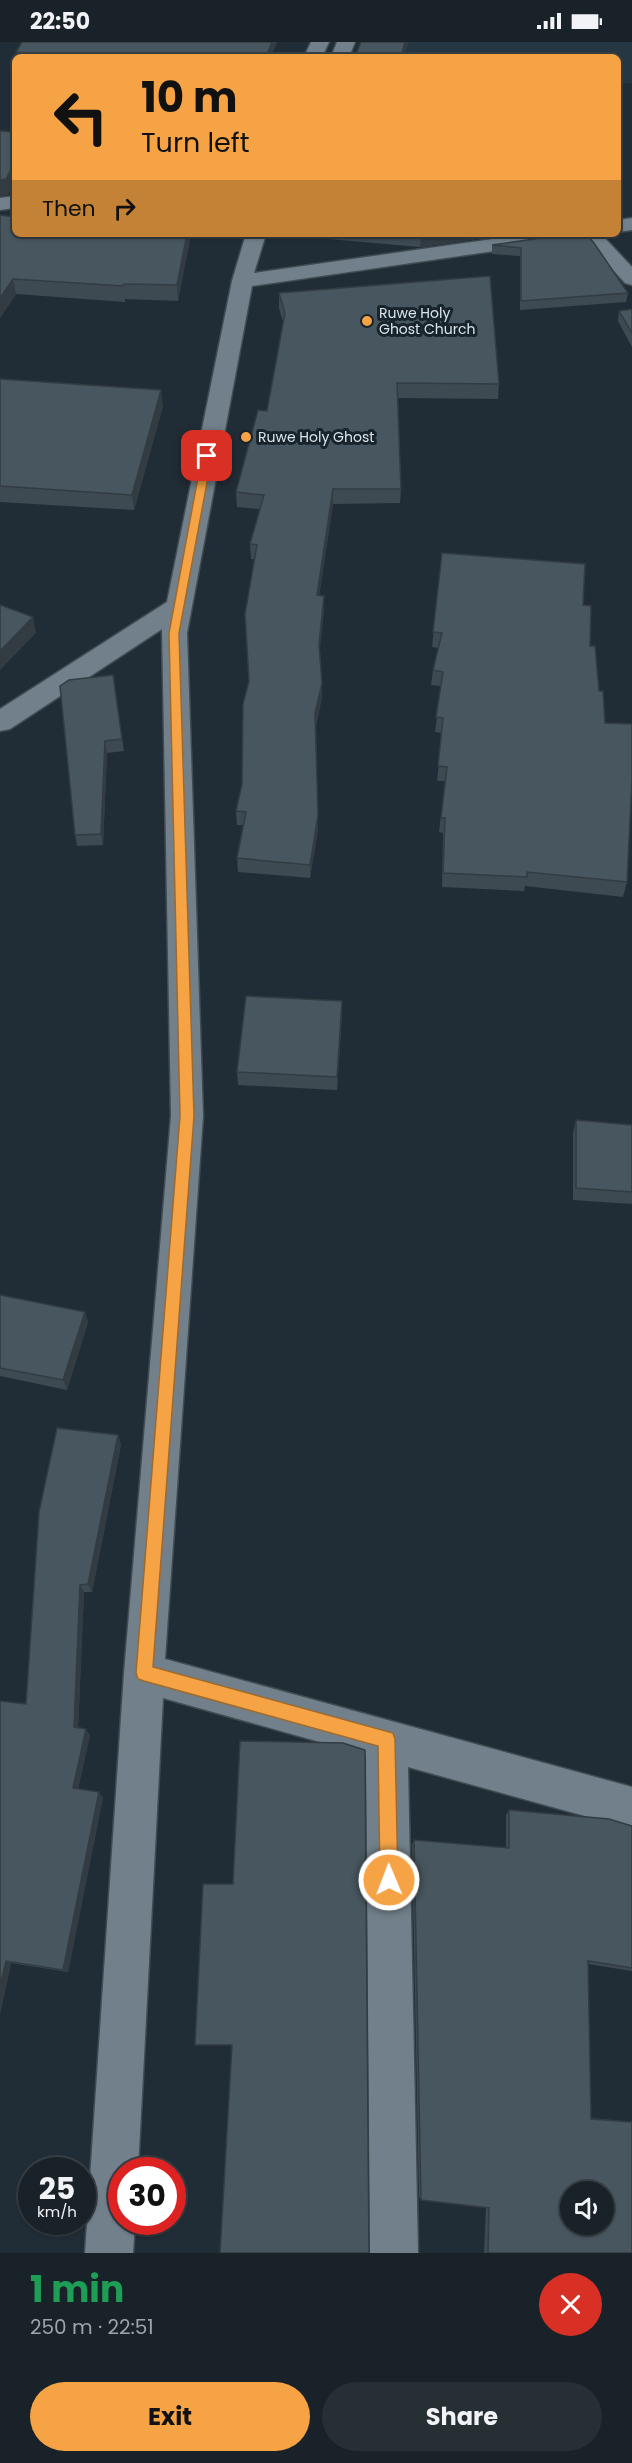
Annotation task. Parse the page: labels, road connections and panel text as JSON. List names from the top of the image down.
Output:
{
  "places": ["Ruwe Holy Ghost Church", "Ruwe Holy Ghost"],
  "page": {
    "status": "22:50",
    "turn": ["10 m", "Turn left"],
    "then": "Then",
    "speed": "25 km/h",
    "limit": "30",
    "heading": ["1 min", "250 m · 22:51"],
    "buttons": ["Exit", "Share"]
  }
}
